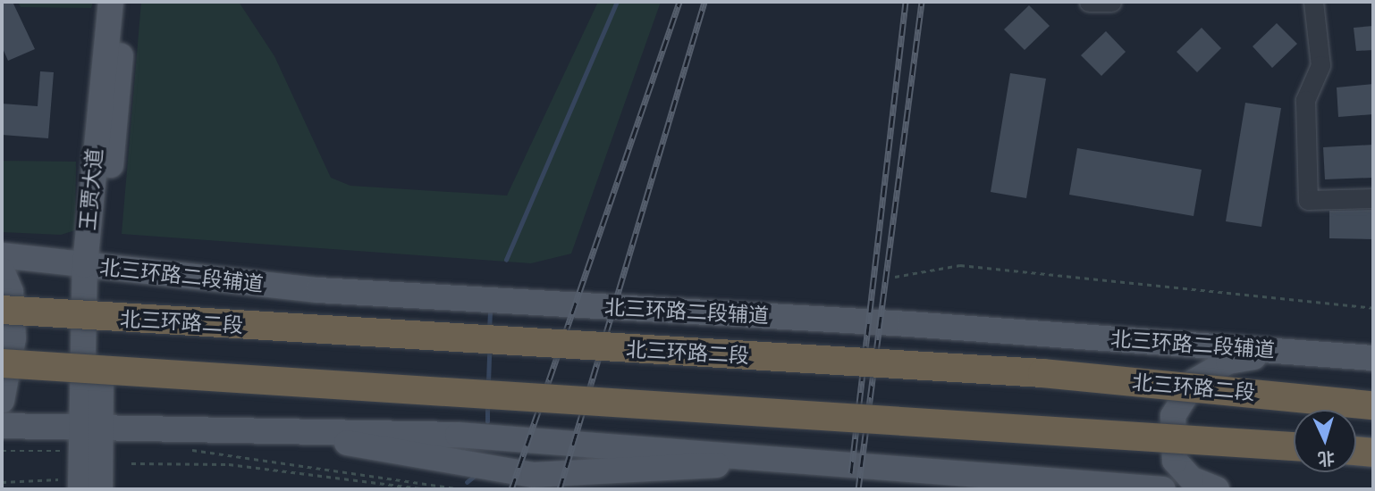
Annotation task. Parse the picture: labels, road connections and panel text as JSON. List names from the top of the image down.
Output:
{
  "streets": {
    "highway": ["北三环路二段"],
    "main road": ["王贾大道", "北三环路二段辅道"]
  },
  "crossings": [
    ["王贾大道", "北三环路二段辅道"]
  ],
  "north": "bottom"
}
